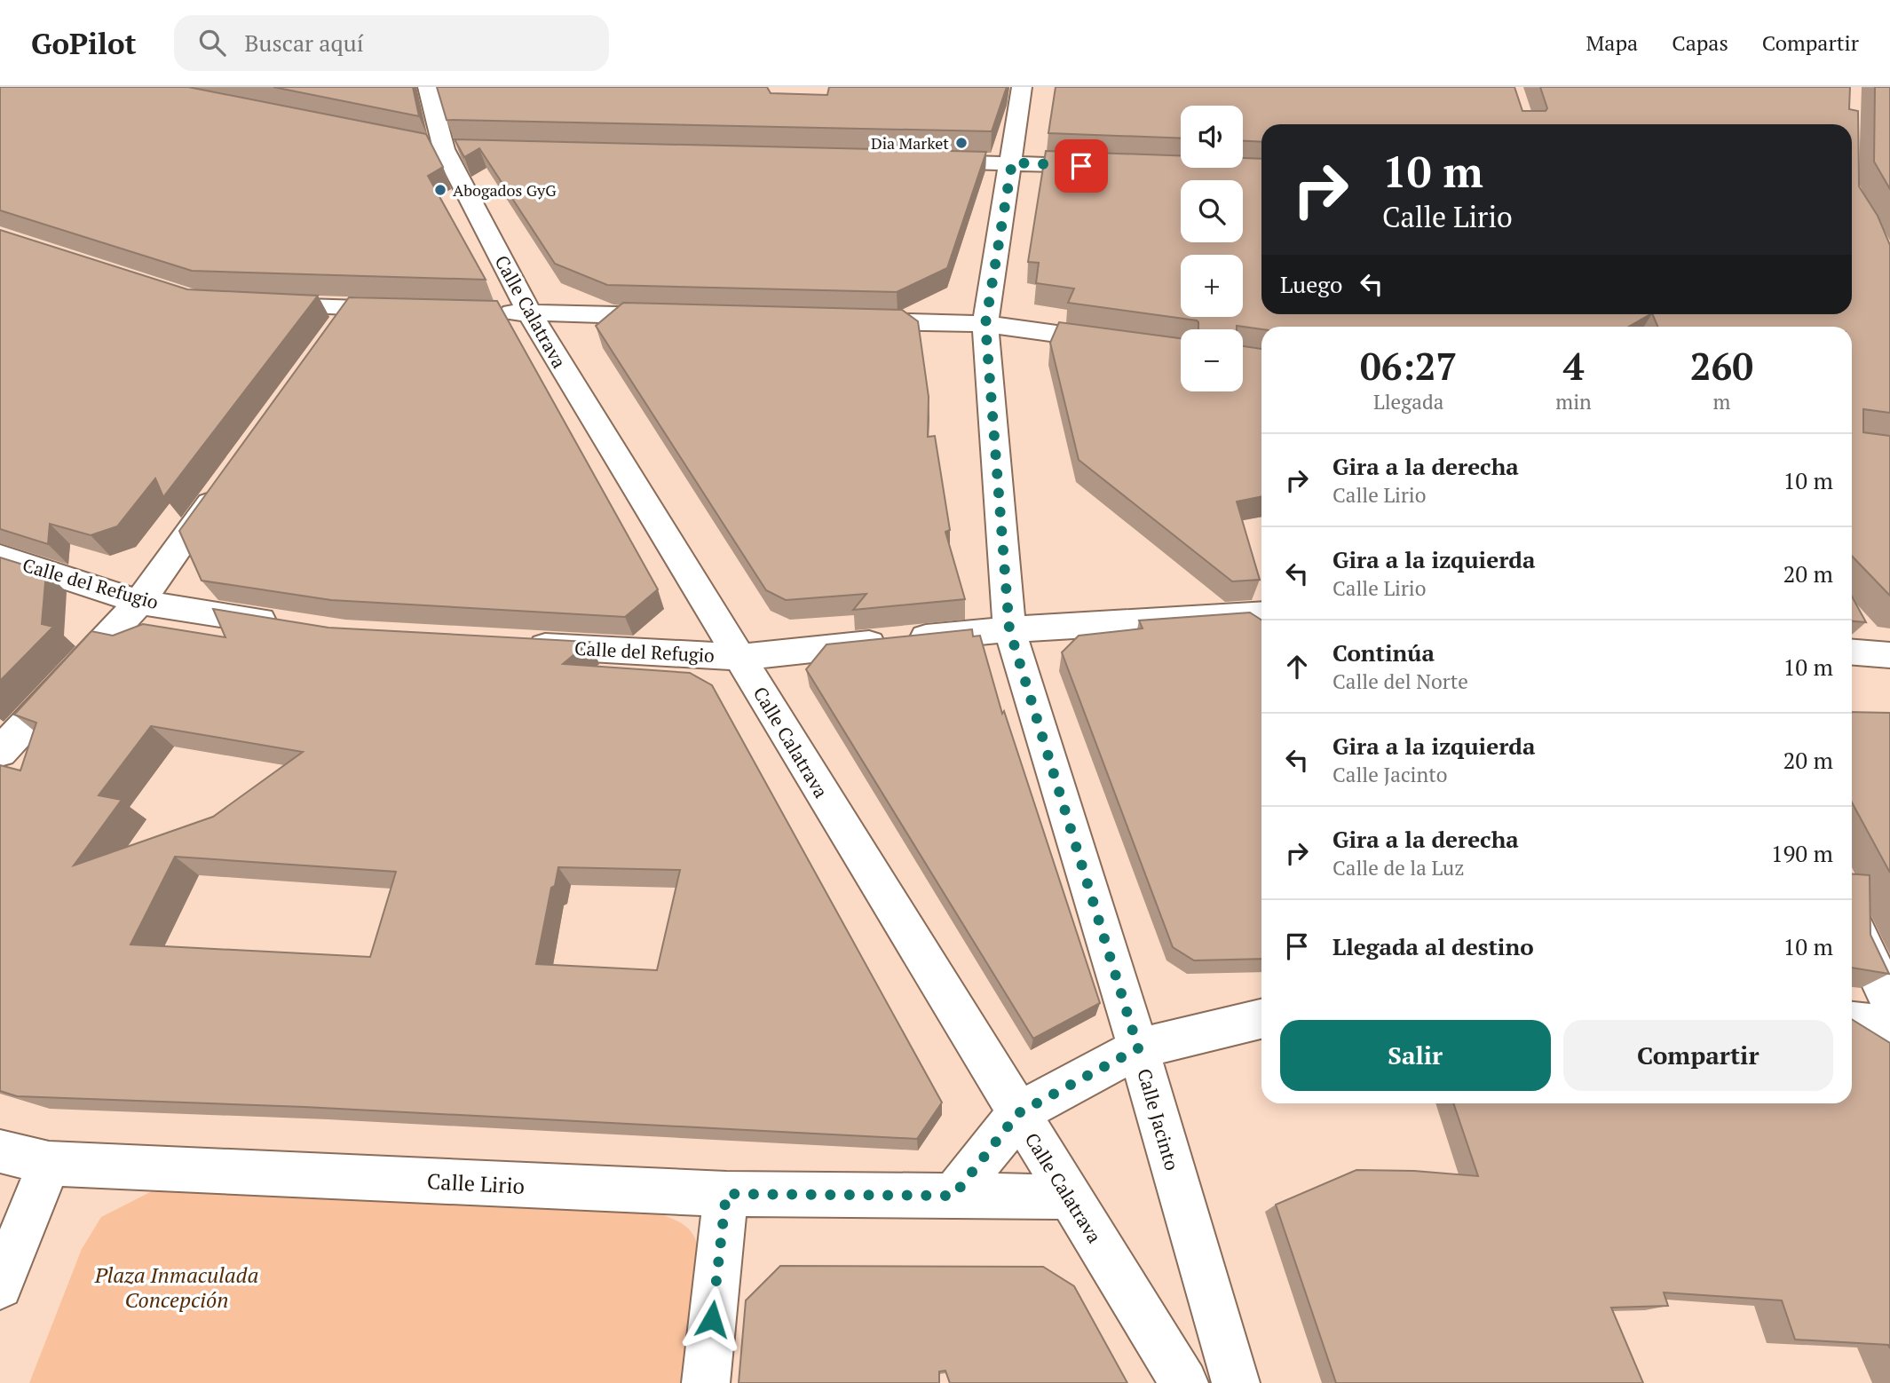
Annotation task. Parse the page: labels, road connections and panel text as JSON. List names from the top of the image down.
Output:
{
  "streets": {
    "street": [
      "Calle Calatrava",
      "Calle del Refugio",
      "Calle Jacinto",
      "Calle Lirio"
    ]
  },
  "crossings": [
    ["Calle Calatrava", "Calle del Refugio"],
    ["Calle Calatrava", "Calle Lirio"],
    ["Calle del Refugio", "Calle Jacinto"]
  ],
  "parks": ["Plaza Inmaculada Concepción"],
  "places": ["Dia Market", "Abogados GyG"],
  "page": {
    "header": "GoPilot",
    "search": "Buscar aquí",
    "nav": ["Mapa", "Capas", "Compartir"],
    "map_buttons": ["+", "−"],
    "turn": ["10 m", "Calle Lirio"],
    "then": "Luego",
    "eta": [
      "06:27",
      "Llegada",
      "4",
      "min",
      "260",
      "m"
    ],
    "list": [
      {
        "name": "Gira a la derecha",
        "note": "Calle Lirio",
        "value": "10 m"
      },
      {
        "name": "Gira a la izquierda",
        "note": "Calle Lirio",
        "value": "20 m"
      },
      {
        "name": "Continúa",
        "note": "Calle del Norte",
        "value": "10 m"
      },
      {
        "name": "Gira a la izquierda",
        "note": "Calle Jacinto",
        "value": "20 m"
      },
      {
        "name": "Gira a la derecha",
        "note": "Calle de la Luz",
        "value": "190 m"
      },
      {
        "name": "Llegada al destino",
        "value": "10 m"
      }
    ],
    "buttons": ["Salir", "Compartir"]
  }
}
